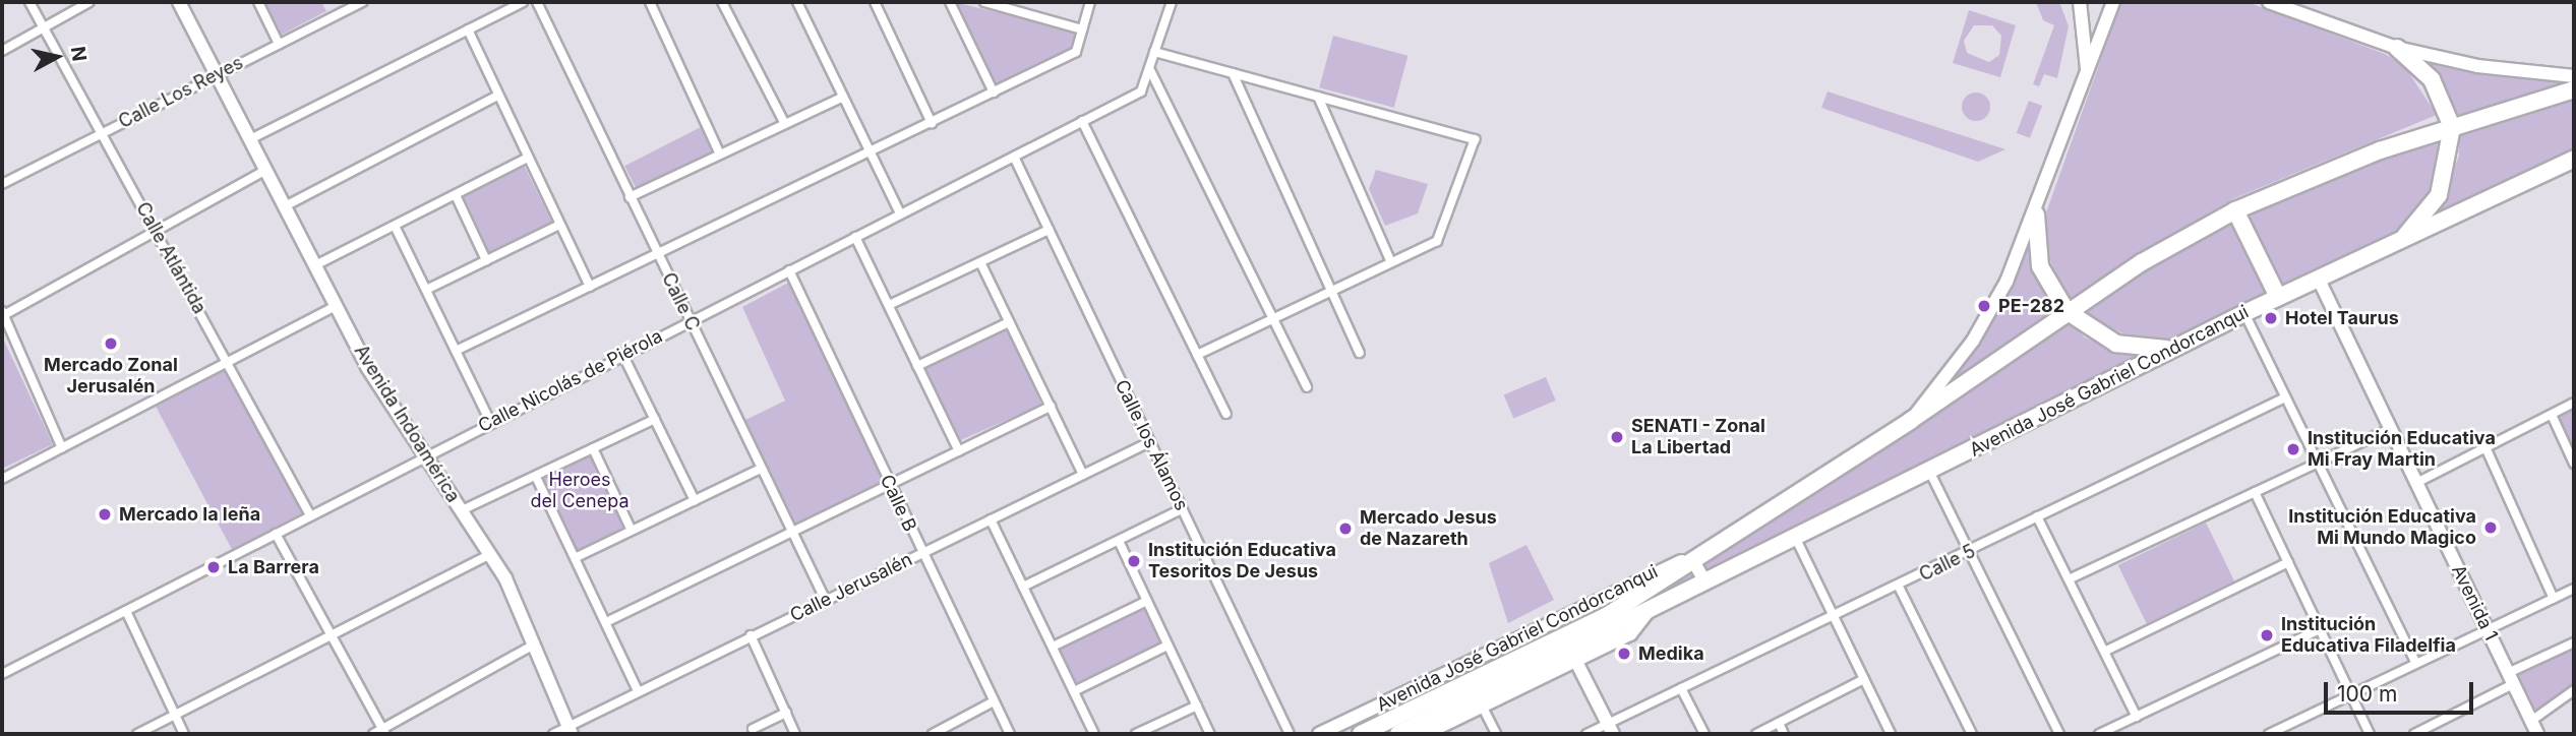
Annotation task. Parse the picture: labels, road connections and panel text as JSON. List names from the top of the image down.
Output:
{
  "streets": {
    "highway": ["Avenida José Gabriel Condorcanqui"],
    "street": [
      "Calle Los Reyes",
      "Calle Atlántida",
      "Calle C",
      "Calle Nicolás de Piérola",
      "Avenida Indoamérica",
      "Calle los Álamos",
      "Calle B",
      "Calle 5",
      "Calle Jerusalén",
      "Avenida 1"
    ]
  },
  "crossings": [
    ["Calle Los Reyes", "Calle Atlántida"],
    ["Calle Los Reyes", "Avenida Indoamérica"],
    ["Calle Atlántida", "Calle Nicolás de Piérola"],
    ["Calle C", "Calle Nicolás de Piérola"],
    ["Calle C", "Calle Jerusalén"],
    ["Calle Nicolás de Piérola", "Avenida Indoamérica"],
    ["Calle Nicolás de Piérola", "Calle los Álamos"],
    ["Calle Nicolás de Piérola", "Calle B"],
    ["Avenida José Gabriel Condorcanqui", "Avenida 1"],
    ["Avenida Indoamérica", "Calle Jerusalén"],
    ["Calle los Álamos", "Calle Jerusalén"],
    ["Calle B", "Calle Jerusalén"]
  ],
  "parks": ["Heroes del Cenepa"],
  "places": [
    "PE-282",
    "Hotel Taurus",
    "Mercado Zonal Jerusalén",
    "SENATI - Zonal La Libertad",
    "Institución Educativa Mi Fray Martin",
    "Mercado la leña",
    "Institución Educativa Mi Mundo Magico",
    "Mercado Jesus de Nazareth",
    "Institución Educativa Tesoritos De Jesus",
    "La Barrera",
    "Institución Educativa Filadelfia",
    "Medika"
  ],
  "scale_bar": "100 m",
  "north": "right"
}
